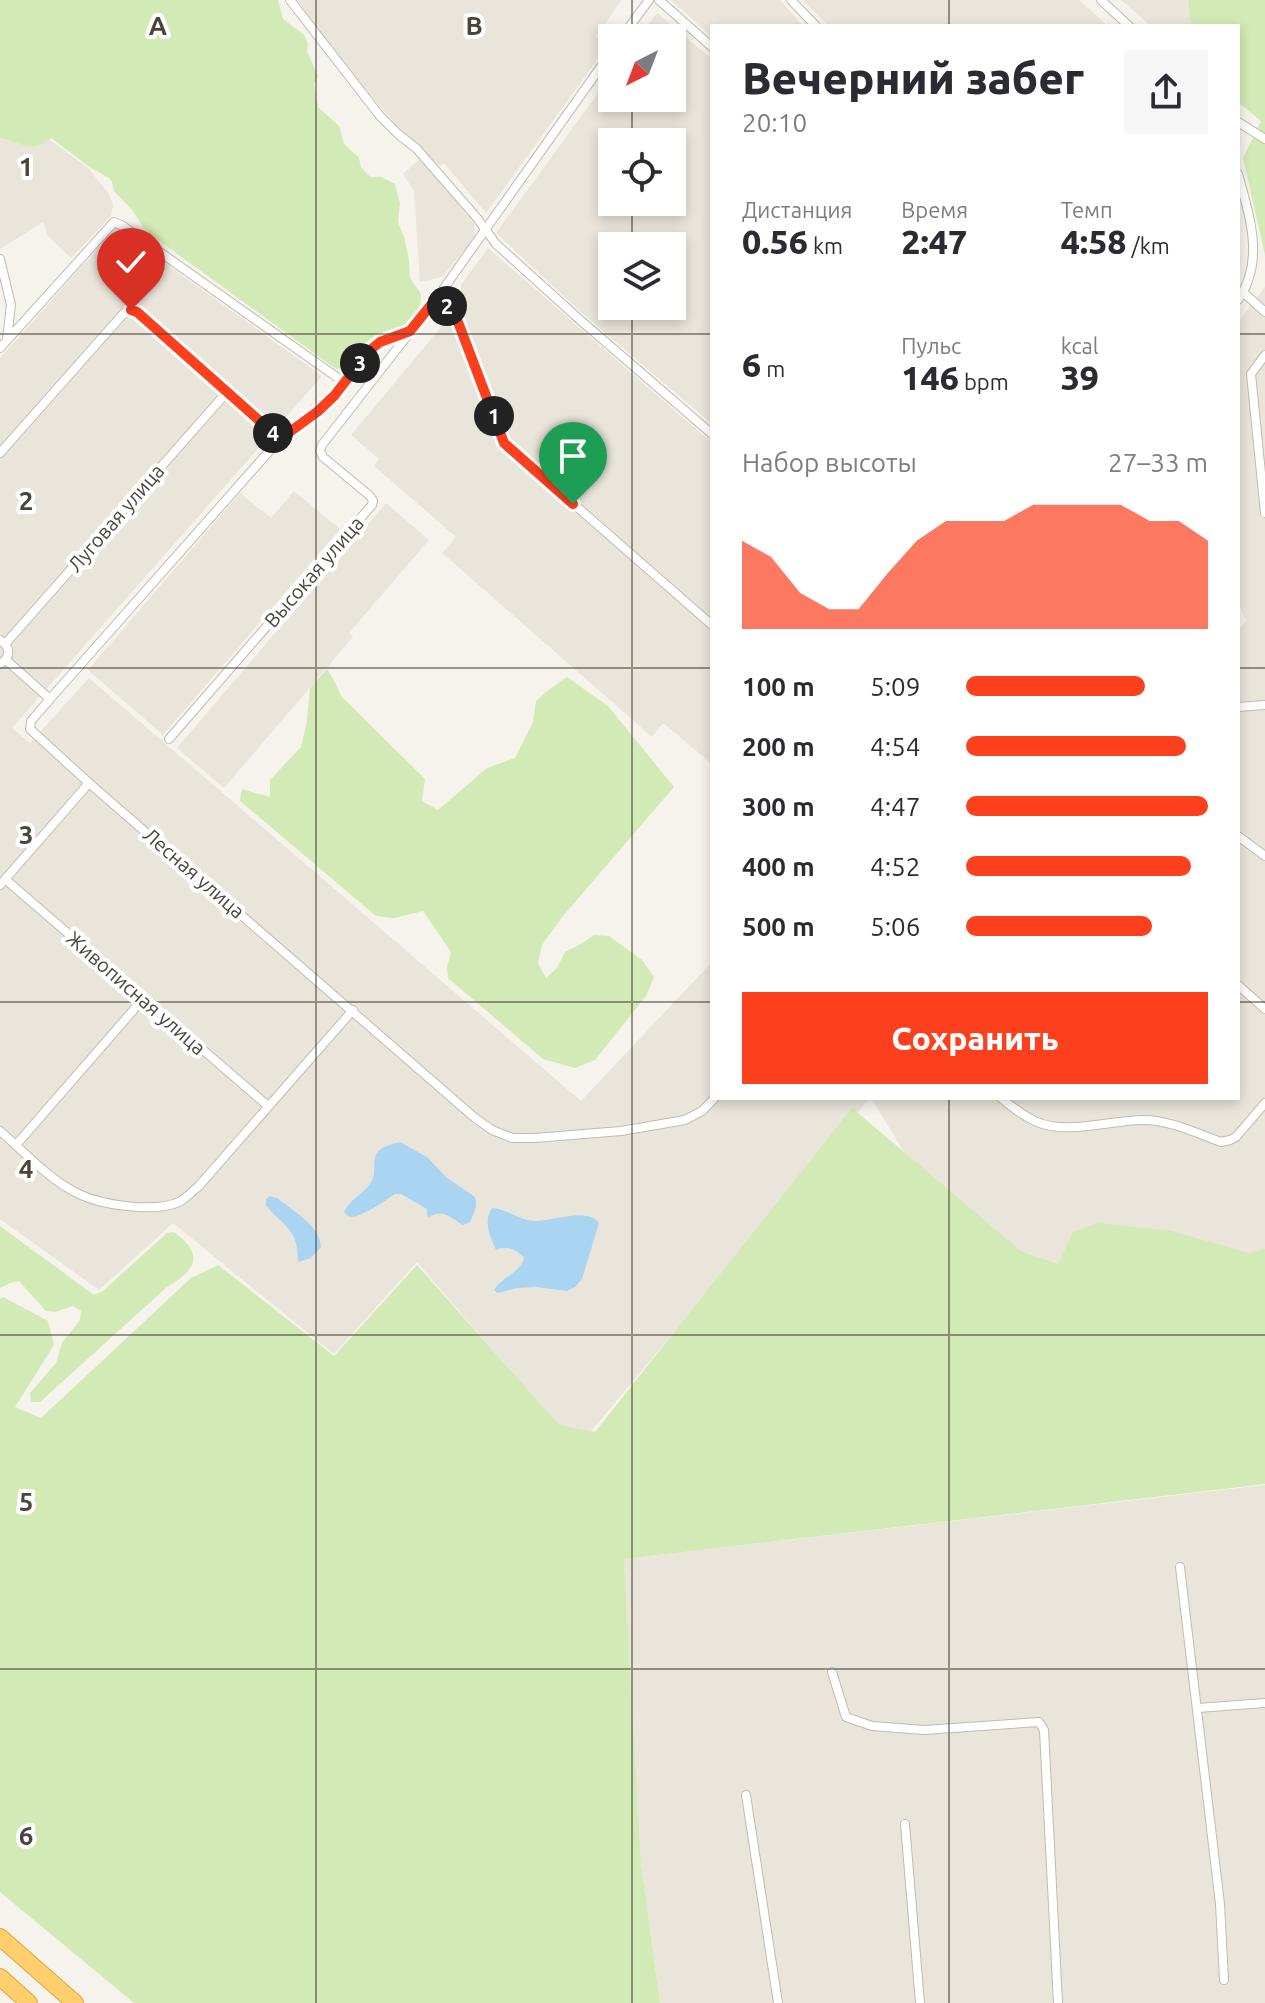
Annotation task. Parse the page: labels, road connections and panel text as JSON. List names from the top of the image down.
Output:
{
  "streets": {
    "street": [
      "Луговая улица",
      "Высокая улица",
      "Лесная улица",
      "Живописная улица"
    ]
  },
  "north": "bottom left",
  "page": {
    "heading": ["Вечерний забег", "20:10"],
    "stats": [
      ["Дистанция", "0.56 km"],
      ["Время", "2:47"],
      ["Темп", "4:58 /km"],
      ["6 m"],
      ["Пульс", "146 bpm"],
      ["kcal", "39"]
    ],
    "pins": [
      "2",
      "3",
      "1",
      "4"
    ],
    "chart": ["Набор высоты", "27–33 m"],
    "list": [
      {
        "name": "100 m",
        "note": "5:09"
      },
      {
        "name": "200 m",
        "note": "4:54"
      },
      {
        "name": "300 m",
        "note": "4:47"
      },
      {
        "name": "400 m",
        "note": "4:52"
      },
      {
        "name": "500 m",
        "note": "5:06"
      }
    ],
    "buttons": "Сохранить"
  },
  "grid": {
    "columns": ["A", "B"],
    "rows": [
      "1",
      "2",
      "3",
      "4",
      "5",
      "6"
    ]
  }
}
